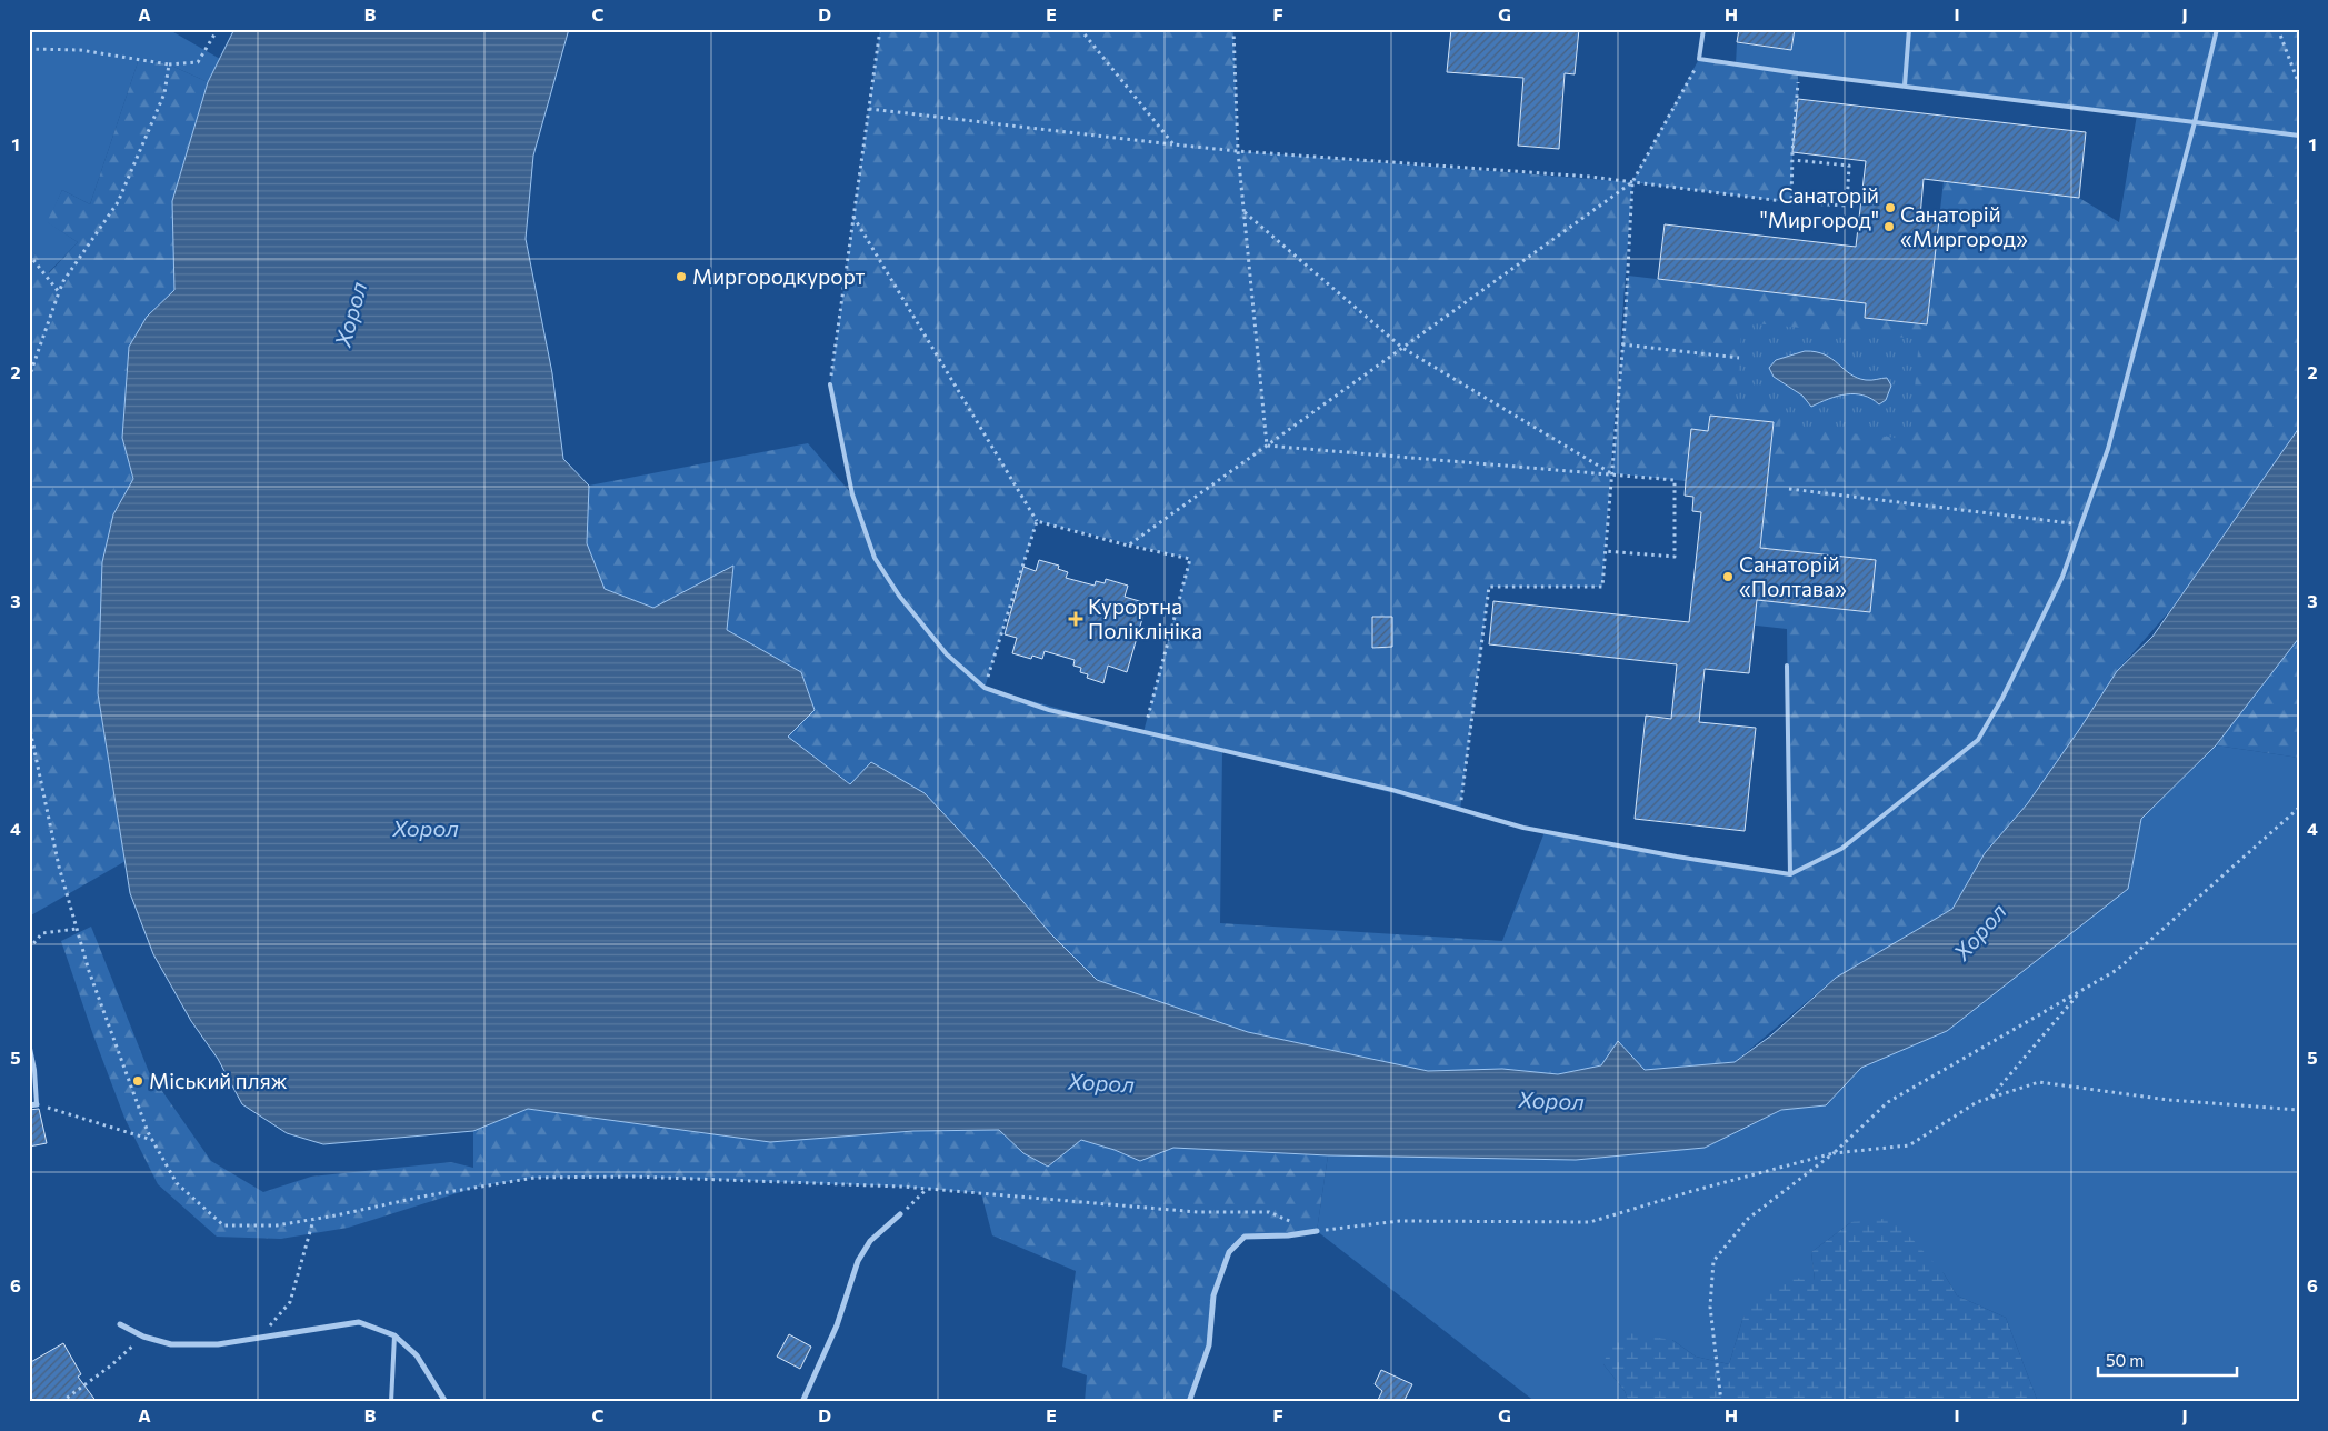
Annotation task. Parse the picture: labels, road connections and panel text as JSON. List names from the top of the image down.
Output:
{
  "water": ["Хорол"],
  "places": {
    "other": [
      "Санаторій \"Миргород\"",
      "Санаторій «Миргород»",
      "Миргородкурорт",
      "Санаторій «Полтава»",
      "Міський пляж"
    ],
    "health": ["Курортна Поліклініка"]
  },
  "scale_bar": "50 m",
  "grid": {
    "columns": [
      "A",
      "B",
      "C",
      "D",
      "E",
      "F",
      "G",
      "H",
      "I",
      "J"
    ],
    "rows": [
      "1",
      "2",
      "3",
      "4",
      "5",
      "6"
    ]
  }
}
